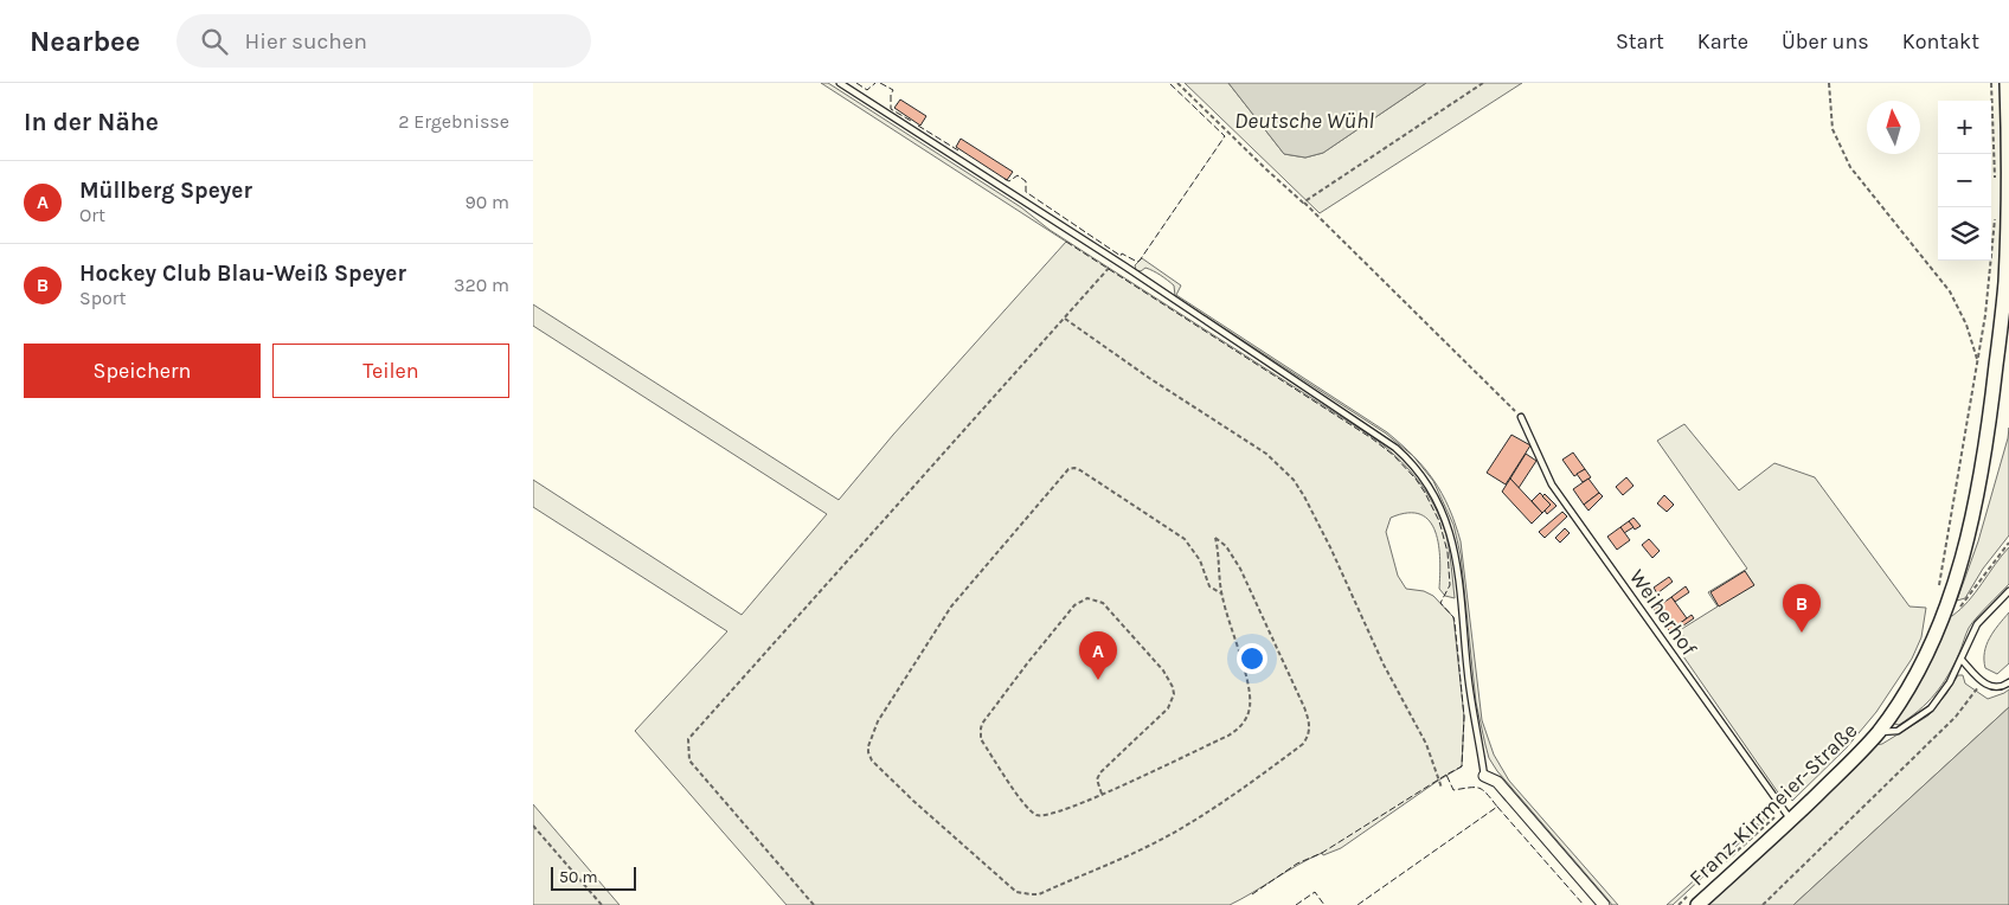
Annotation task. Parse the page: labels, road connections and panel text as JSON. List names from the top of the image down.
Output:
{
  "streets": {
    "street": ["Franz-Kirrmeier-Straße"],
    "lane": ["Weiherhof"]
  },
  "crossings": [
    ["Weiherhof", "Franz-Kirrmeier-Straße"]
  ],
  "water": ["Deutsche Wühl"],
  "scale_bar": "50 m",
  "north": "top",
  "page": {
    "header": "Nearbee",
    "search": "Hier suchen",
    "nav": [
      "Start",
      "Karte",
      "Über uns",
      "Kontakt"
    ],
    "heading": ["In der Nähe", "2 Ergebnisse"],
    "map_buttons": ["+", "−"],
    "list": [
      {
        "mark": "A",
        "name": "Müllberg Speyer",
        "note": "Ort",
        "value": "90 m"
      },
      {
        "mark": "B",
        "name": "Hockey Club Blau-Weiß Speyer",
        "note": "Sport",
        "value": "320 m"
      }
    ],
    "buttons": ["Speichern", "Teilen"],
    "pins": ["B", "A"],
    "scale": "50 m"
  }
}
